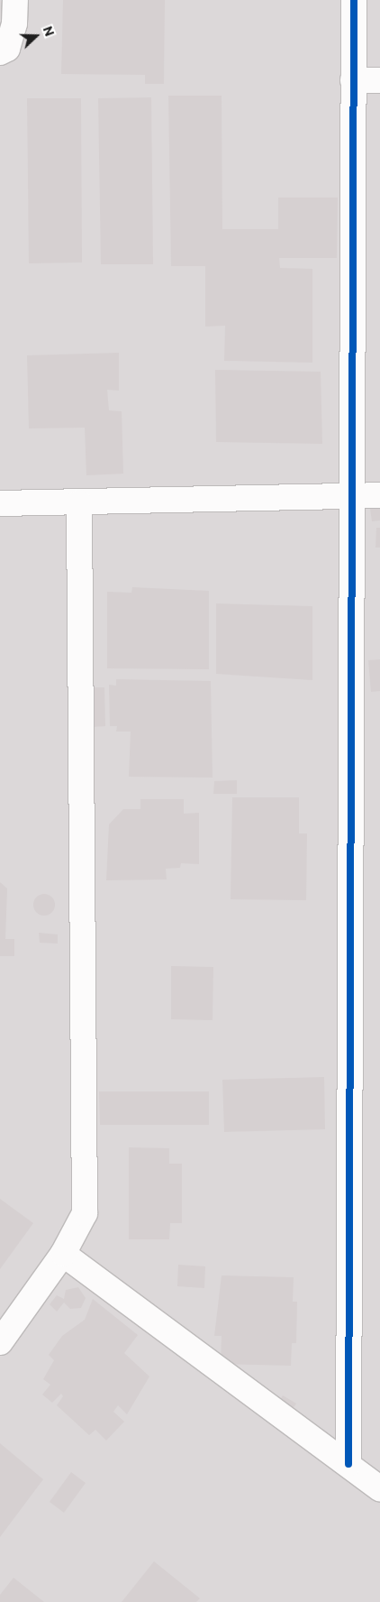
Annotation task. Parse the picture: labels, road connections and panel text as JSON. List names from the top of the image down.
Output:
{
  "north": "right"
}
